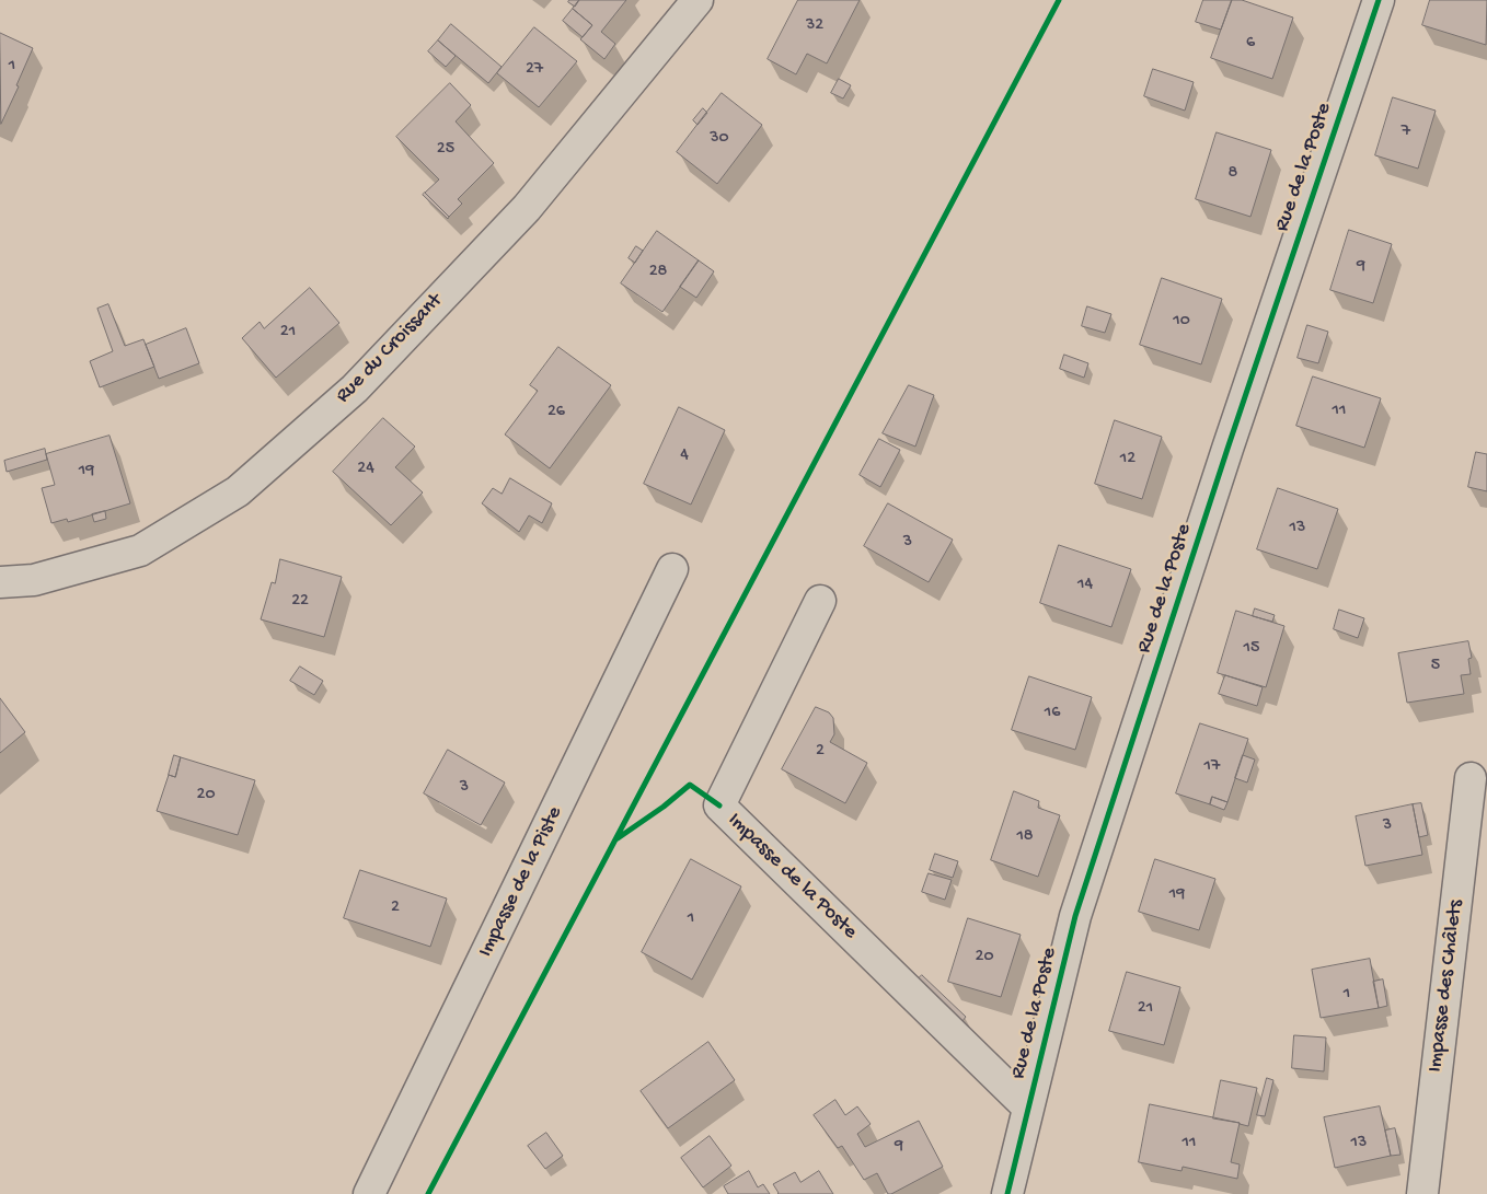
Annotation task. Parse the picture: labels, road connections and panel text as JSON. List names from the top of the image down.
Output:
{
  "streets": {
    "street": [
      "Rue de la Poste",
      "Rue du Croissant",
      "Impasse de la Poste",
      "Impasse de la Piste",
      "Impasse des Châlets"
    ]
  },
  "crossings": [
    ["Rue de la Poste", "Impasse de la Poste"]
  ],
  "house_numbers": [
    "32",
    "6",
    "1",
    "27",
    "7",
    "30",
    "25",
    "8",
    "9",
    "28",
    "10",
    "21",
    "11",
    "26",
    "4",
    "12",
    "24",
    "19",
    "13",
    "3",
    "14",
    "22",
    "15",
    "5",
    "16",
    "2",
    "17",
    "3",
    "20",
    "3",
    "18",
    "19",
    "2",
    "1",
    "20",
    "1",
    "21",
    "11",
    "13",
    "9"
  ]
}
